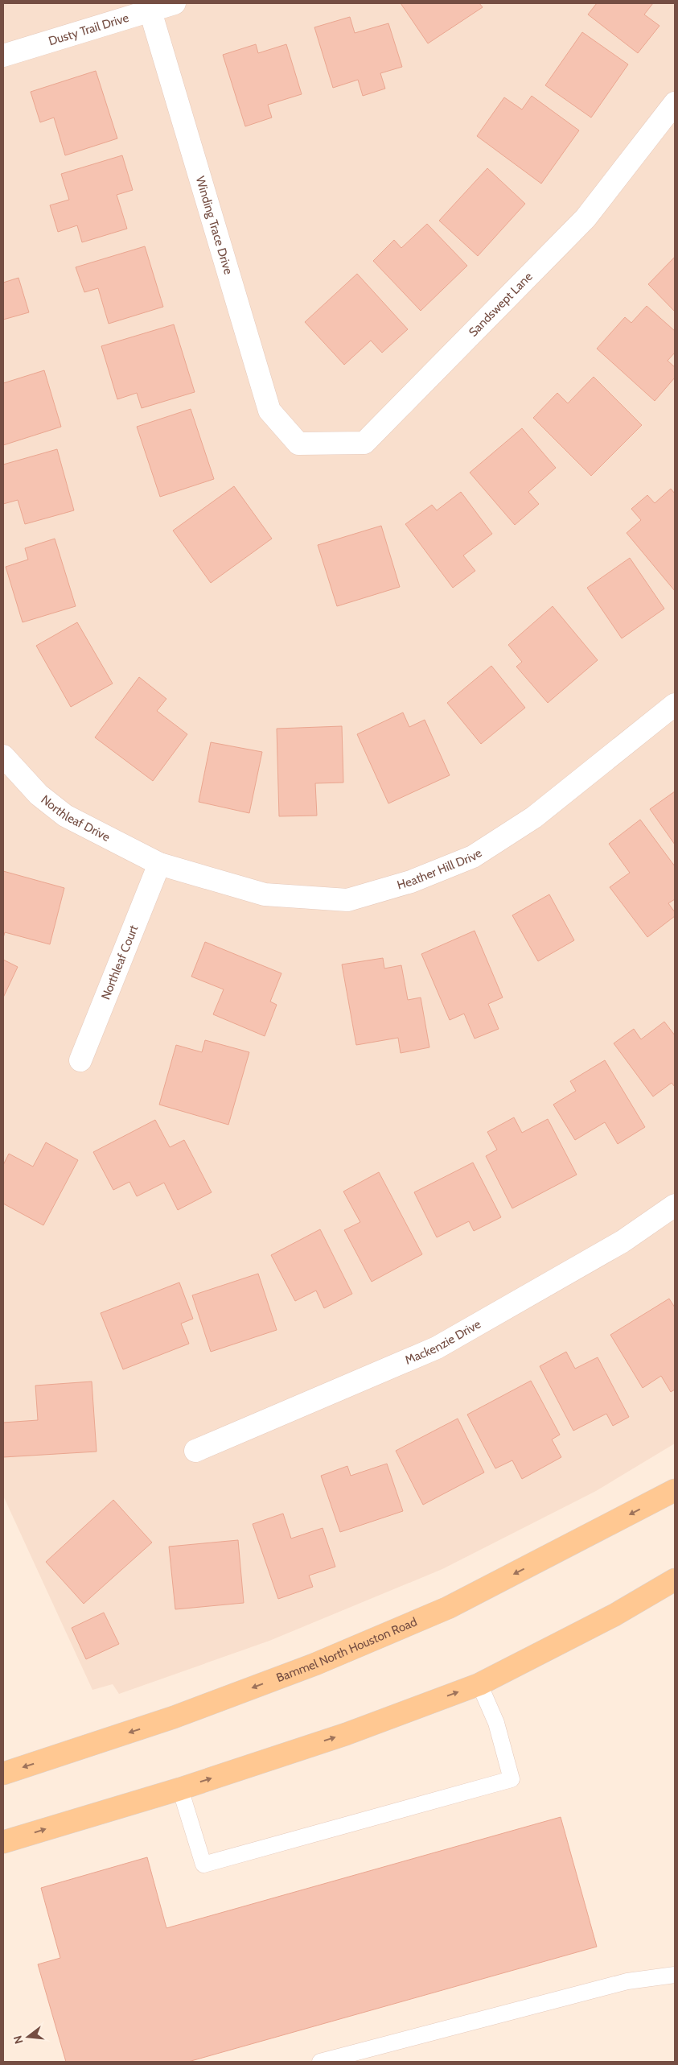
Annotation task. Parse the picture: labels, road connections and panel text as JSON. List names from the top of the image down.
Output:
{
  "streets": {
    "main road": ["Bammel North Houston Road"],
    "street": [
      "Dusty Trail Drive",
      "Winding Trace Drive",
      "Sandswept Lane",
      "Northleaf Drive",
      "Heather Hill Drive",
      "Northleaf Court",
      "Mackenzie Drive"
    ]
  },
  "crossings": [
    ["Dusty Trail Drive", "Winding Trace Drive"],
    ["Winding Trace Drive", "Sandswept Lane"],
    ["Northleaf Drive", "Heather Hill Drive"],
    ["Northleaf Drive", "Northleaf Court"],
    ["Heather Hill Drive", "Northleaf Court"]
  ],
  "north": "left"
}
